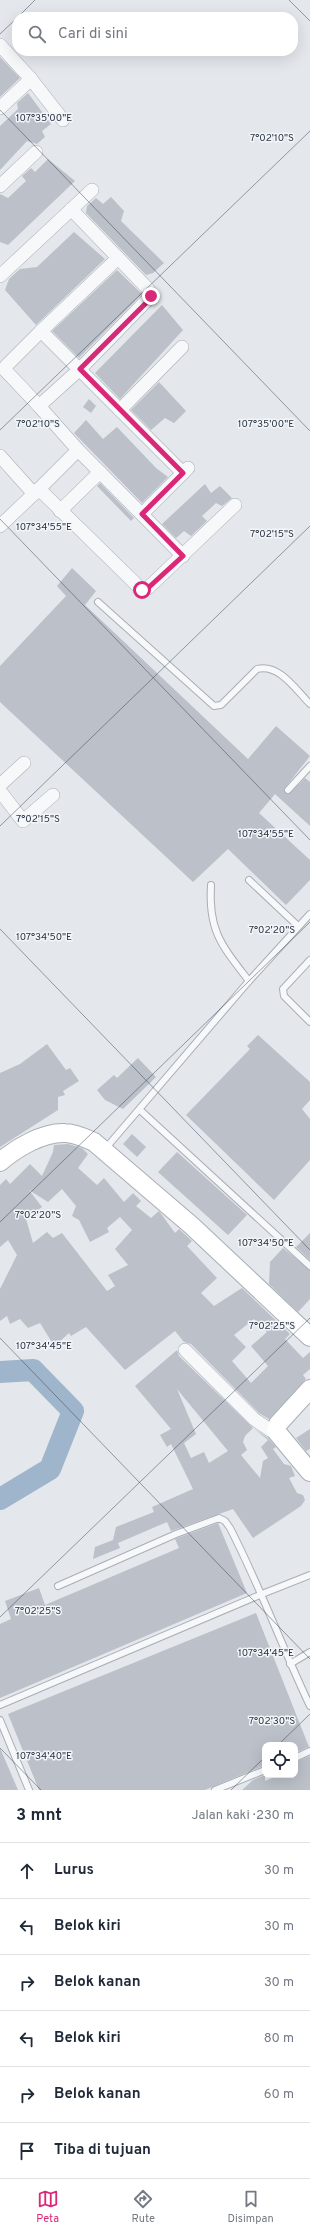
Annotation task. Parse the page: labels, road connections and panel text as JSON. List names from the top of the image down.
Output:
{
  "page": {
    "search": "Cari di sini",
    "heading": ["3 mnt", "Jalan kaki · 230 m"],
    "list": [
      ["Lurus", "30 m"],
      ["Belok kiri", "30 m"],
      ["Belok kanan", "30 m"],
      ["Belok kiri", "80 m"],
      ["Belok kanan", "60 m"],
      "Tiba di tujuan"
    ],
    "nav": ["Peta", "Rute", "Disimpan"]
  },
  "coordinates": [
    "107°35'00\"E",
    "7°02'10\"S",
    "107°34'55\"E",
    "7°02'15\"S",
    "7°02'20\"S",
    "107°34'50\"E",
    "7°02'25\"S",
    "107°34'45\"E",
    "7°02'30\"S",
    "107°34'40\"E"
  ]
}
